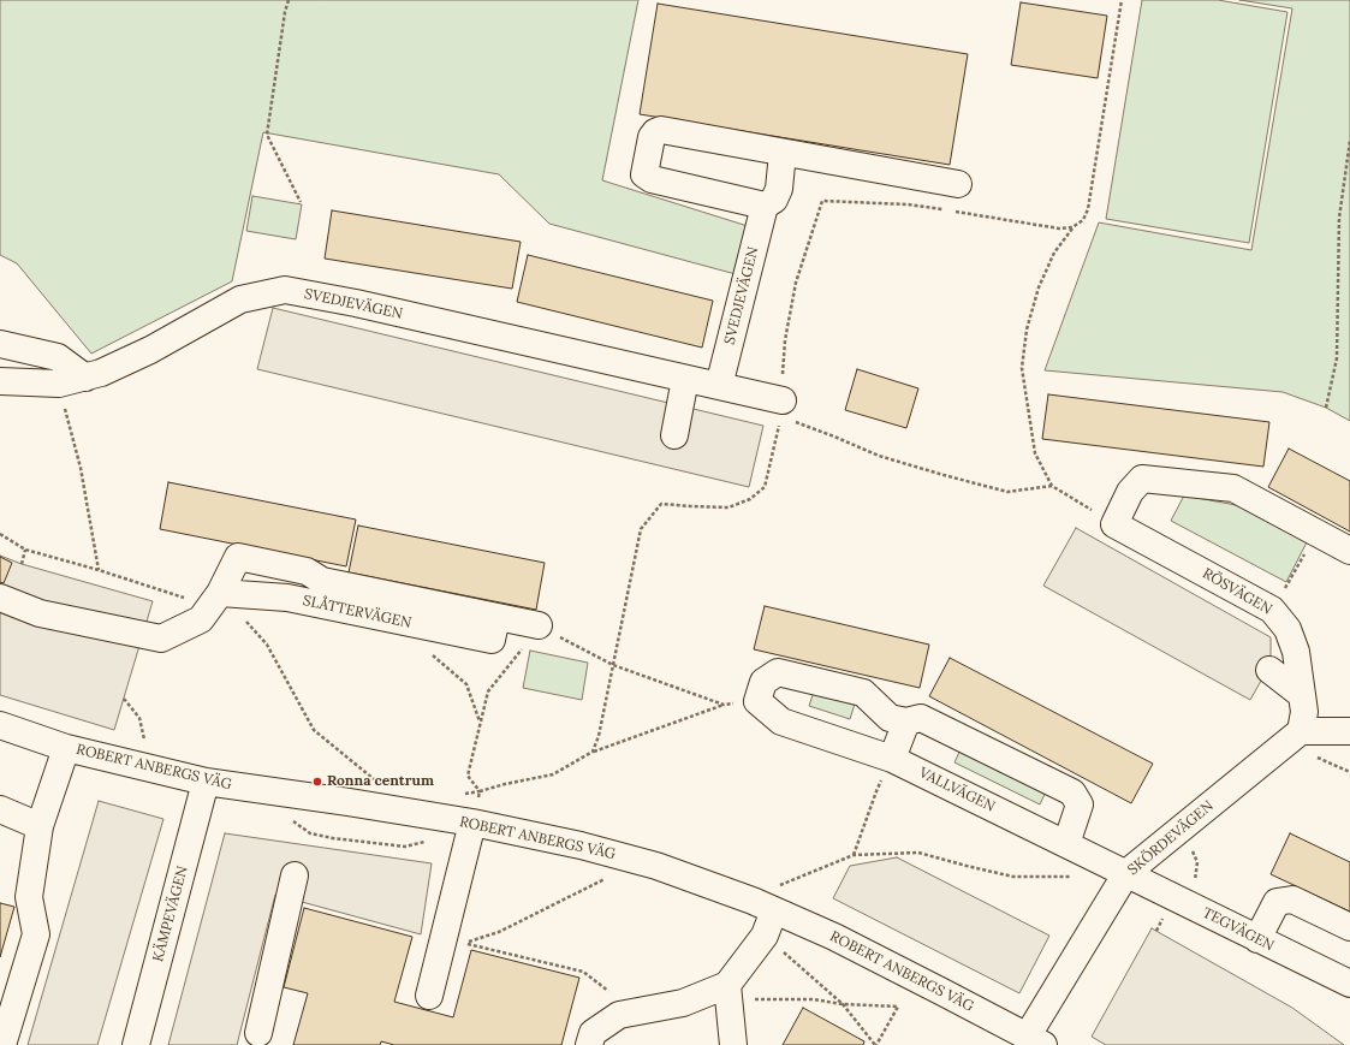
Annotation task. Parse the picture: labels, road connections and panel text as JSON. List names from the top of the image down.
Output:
{
  "streets": {
    "street": [
      "SVEDJEVÄGEN",
      "RÖSVÄGEN",
      "SLÅTTERVÄGEN",
      "ROBERT ANBERGS VÄG",
      "VALLVÄGEN",
      "SKÖRDEVÄGEN",
      "KÄMPEVÄGEN",
      "TEGVÄGEN"
    ]
  },
  "crossings": [
    ["RÖSVÄGEN", "SKÖRDEVÄGEN"],
    ["ROBERT ANBERGS VÄG", "SKÖRDEVÄGEN"],
    ["ROBERT ANBERGS VÄG", "KÄMPEVÄGEN"],
    ["VALLVÄGEN", "SKÖRDEVÄGEN"],
    ["VALLVÄGEN", "TEGVÄGEN"],
    ["SKÖRDEVÄGEN", "TEGVÄGEN"]
  ],
  "places": ["Ronna centrum"]
}
